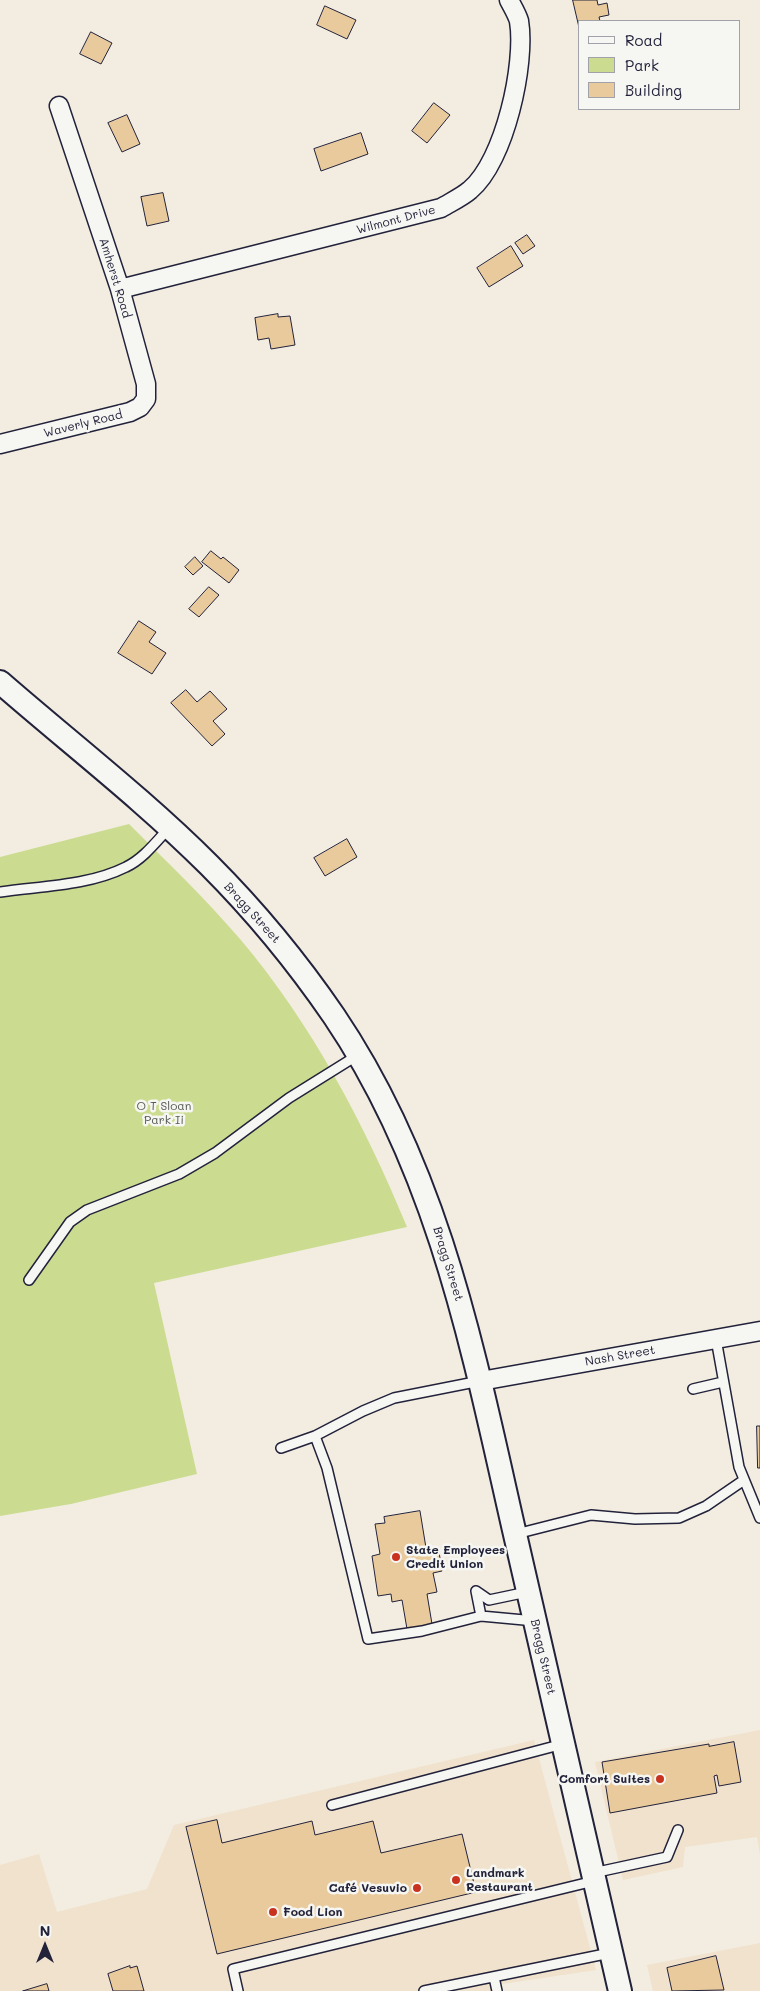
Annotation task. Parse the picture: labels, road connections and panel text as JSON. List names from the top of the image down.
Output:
{
  "streets": {
    "street": [
      "Wilmont Drive",
      "Amherst Road",
      "Waverly Road",
      "Bragg Street",
      "Nash Street"
    ]
  },
  "crossings": [
    ["Wilmont Drive", "Amherst Road"],
    ["Amherst Road", "Waverly Road"],
    ["Bragg Street", "Nash Street"]
  ],
  "parks": ["O T Sloan Park Ii"],
  "places": [
    "State Employees Credit Union",
    "Comfort Suites",
    "Landmark Restaurant",
    "Café Vesuvio",
    "Food Lion"
  ],
  "legend": ["Road", "Park", "Building"],
  "north": "top"
}
